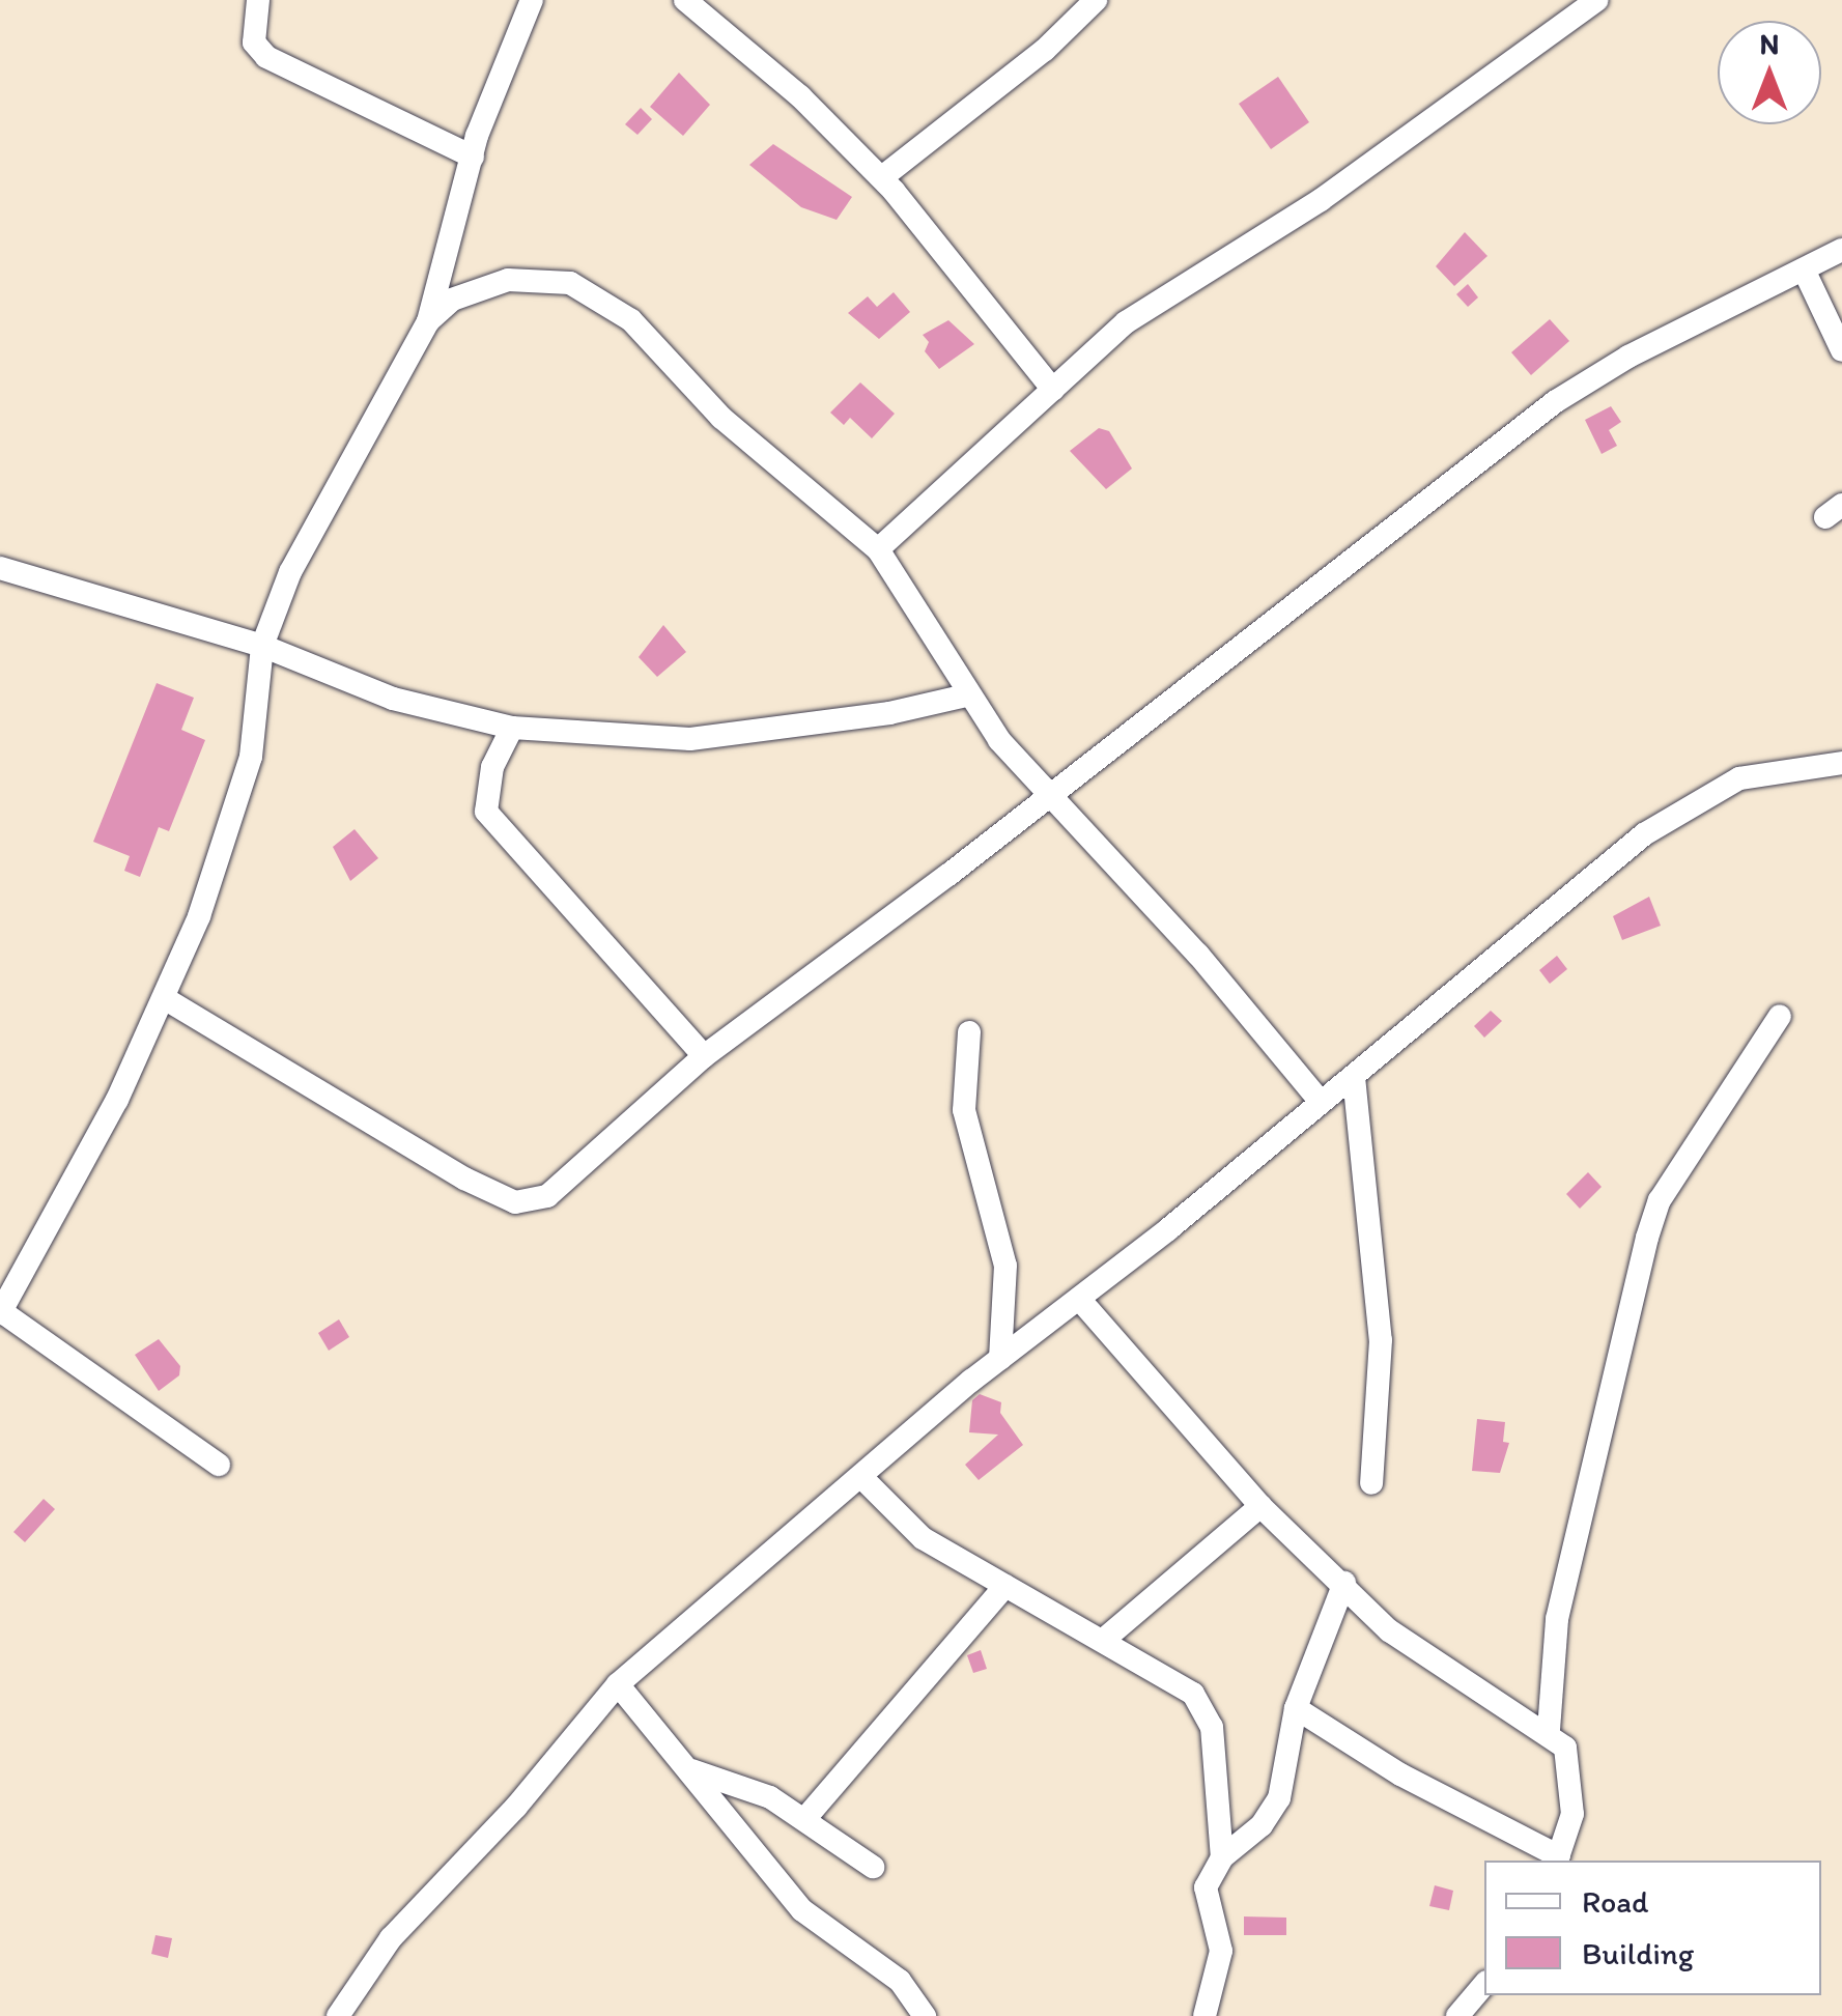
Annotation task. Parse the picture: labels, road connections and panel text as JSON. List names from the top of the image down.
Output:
{
  "legend": ["Road", "Building"],
  "north": "top"
}
